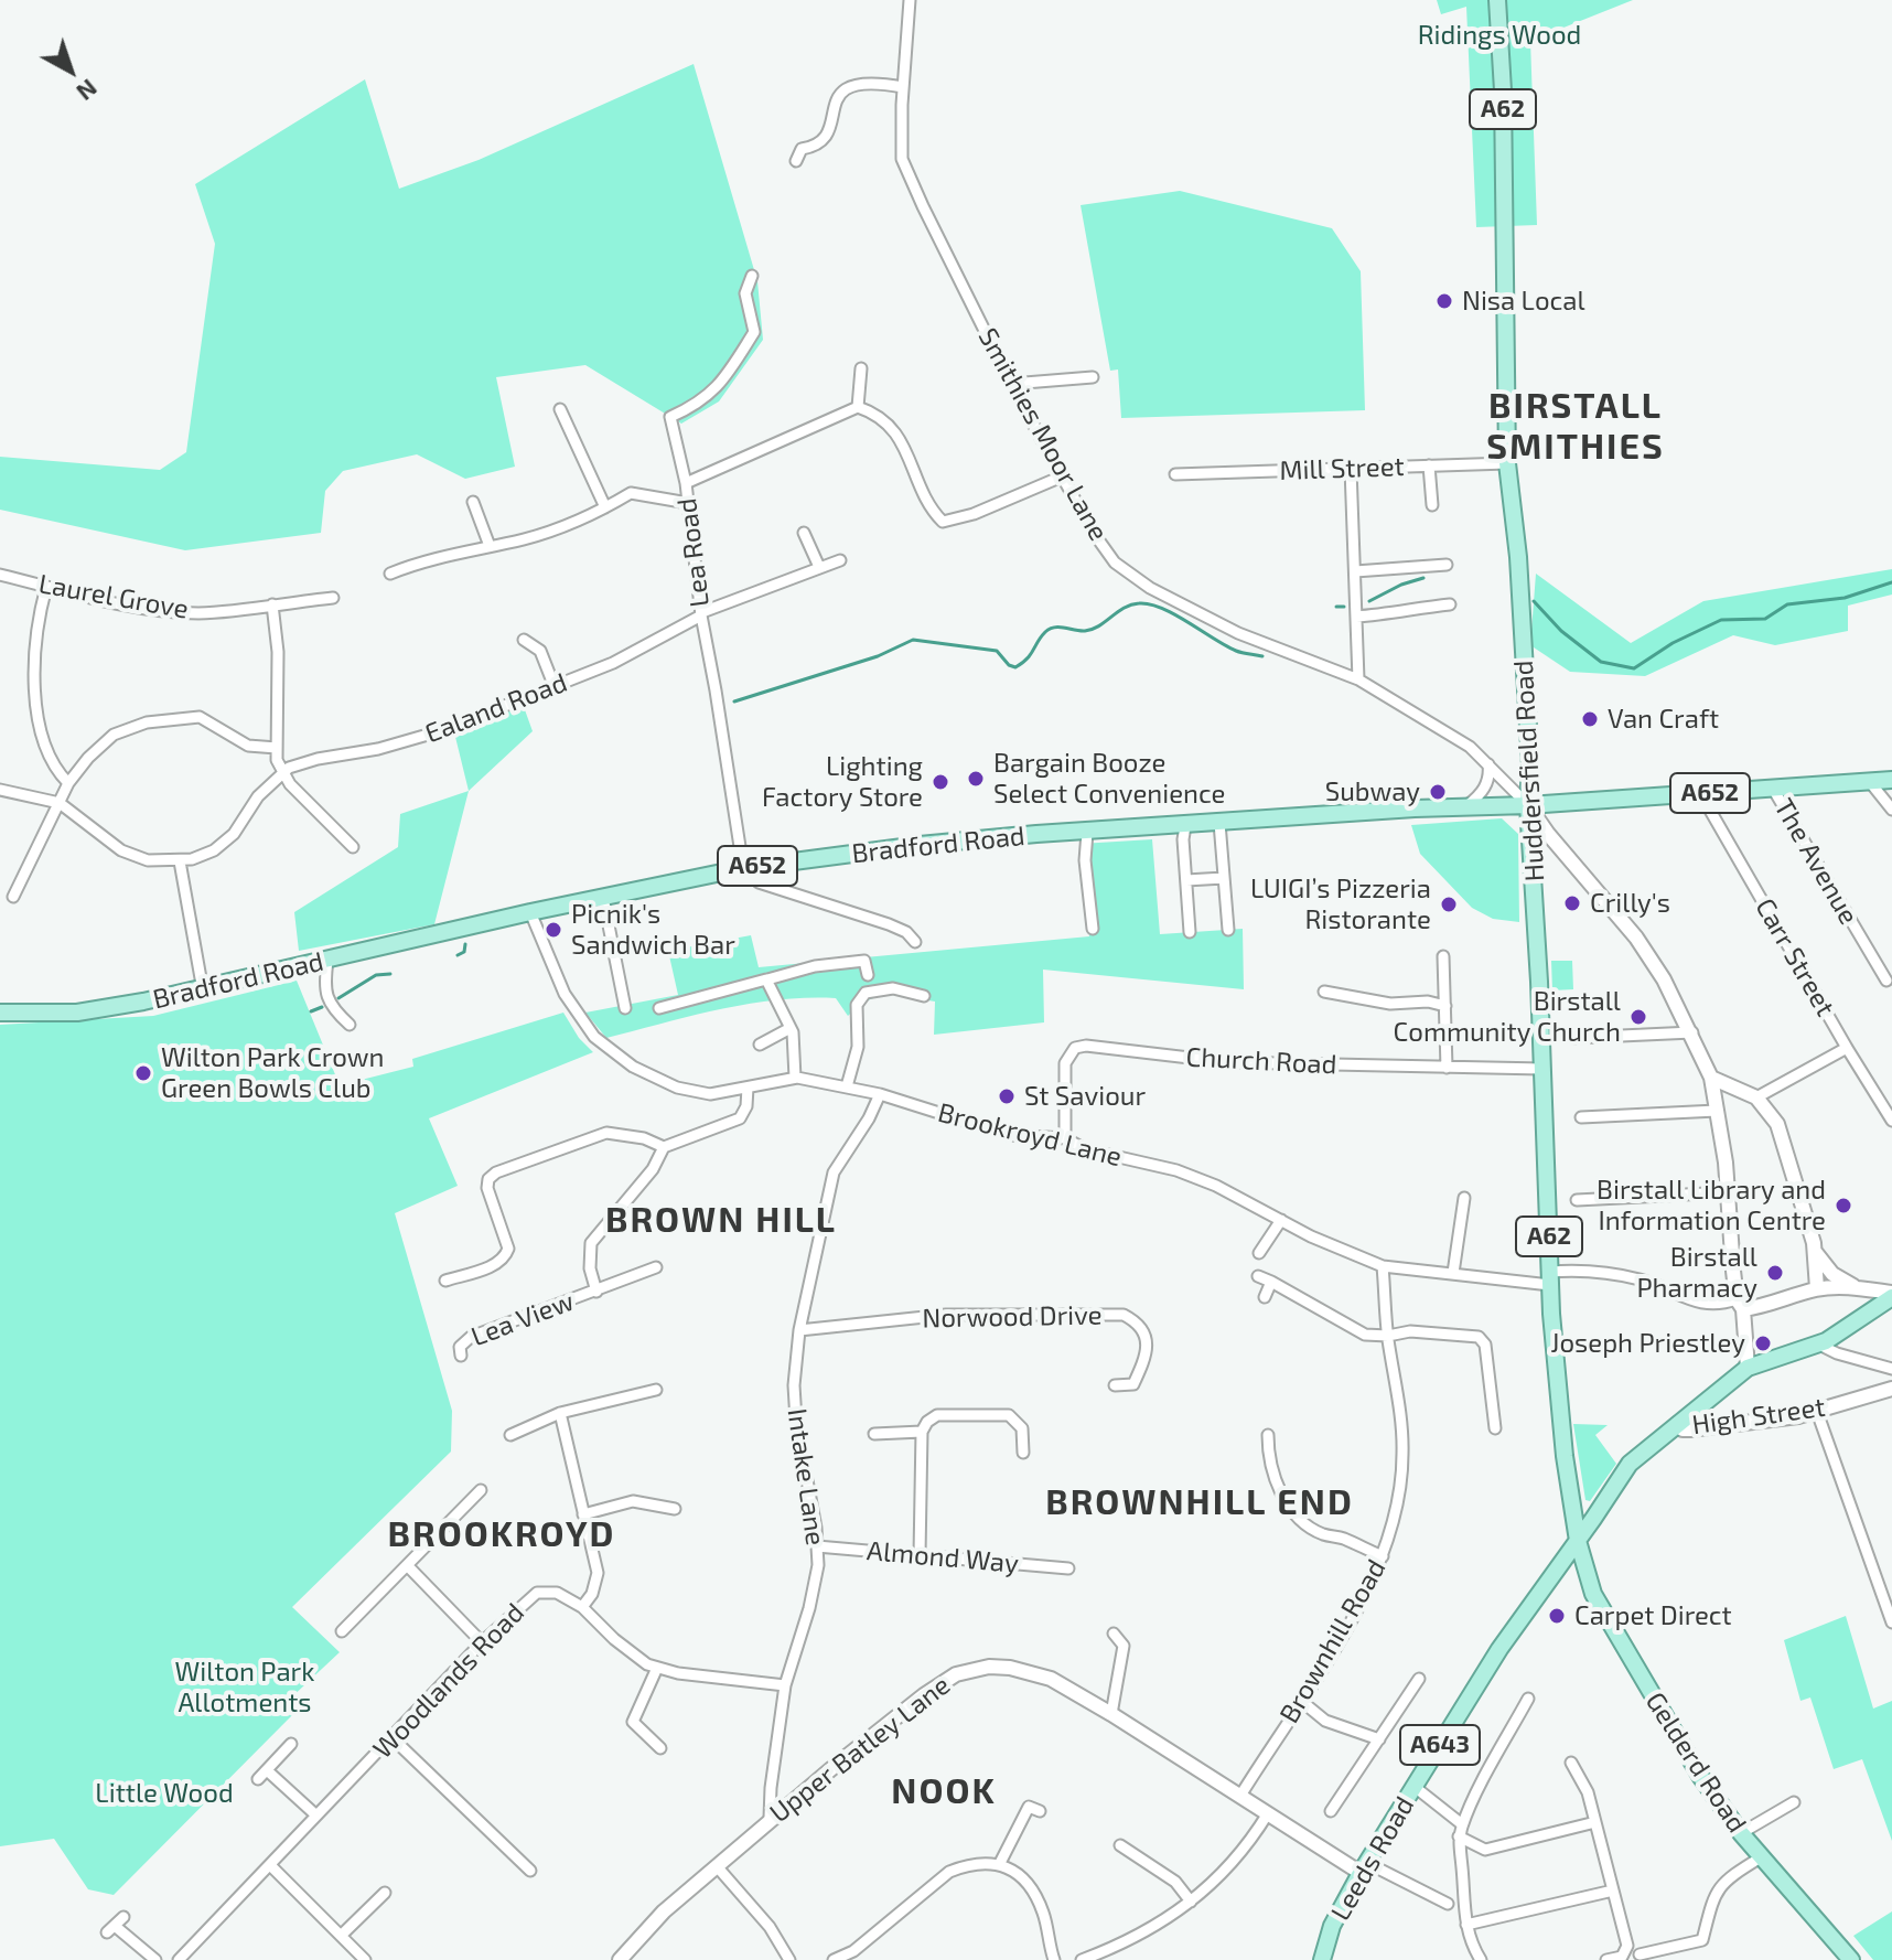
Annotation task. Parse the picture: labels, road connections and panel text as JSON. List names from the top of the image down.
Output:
{
  "streets": {
    "main road": [
      "A62",
      "Huddersfield Road",
      "A652",
      "Bradford Road",
      "A643",
      "Gelderd Road",
      "Leeds Road"
    ],
    "street": [
      "Smithies Moor Lane",
      "Mill Street",
      "Lea Road",
      "Laurel Grove",
      "Ealand Road",
      "The Avenue",
      "Carr Street",
      "Church Road",
      "Brookroyd Lane",
      "Norwood Drive",
      "Lea View",
      "High Street",
      "Intake Lane",
      "Almond Way",
      "Brownhill Road",
      "Woodlands Road",
      "Upper Batley Lane"
    ]
  },
  "crossings": [
    ["Smithies Moor Lane", "Huddersfield Road"],
    ["Smithies Moor Lane", "Bradford Road"],
    ["Mill Street", "Huddersfield Road"],
    ["Lea Road", "Ealand Road"],
    ["Lea Road", "Bradford Road"],
    ["Huddersfield Road", "Bradford Road"],
    ["Huddersfield Road", "Church Road"],
    ["Huddersfield Road", "Brookroyd Lane"],
    ["Huddersfield Road", "A643"],
    ["Huddersfield Road", "Gelderd Road"],
    ["Huddersfield Road", "Leeds Road"],
    ["Bradford Road", "The Avenue"],
    ["Bradford Road", "Carr Street"],
    ["Bradford Road", "Brookroyd Lane"],
    ["Church Road", "Brookroyd Lane"],
    ["Brookroyd Lane", "Intake Lane"],
    ["Brookroyd Lane", "Brownhill Road"],
    ["Norwood Drive", "Intake Lane"],
    ["High Street", "A643"],
    ["Intake Lane", "Almond Way"],
    ["Intake Lane", "Woodlands Road"],
    ["Intake Lane", "Upper Batley Lane"],
    ["Brownhill Road", "Upper Batley Lane"],
    ["A643", "Gelderd Road"],
    ["A643", "Leeds Road"],
    ["Upper Batley Lane", "Leeds Road"],
    ["Gelderd Road", "Leeds Road"]
  ],
  "districts": [
    "BIRSTALL SMITHIES",
    "BROWN HILL",
    "BROWNHILL END",
    "BROOKROYD",
    "NOOK"
  ],
  "parks": ["Ridings Wood", "Wilton Park Allotments", "Little Wood"],
  "places": [
    "Nisa Local",
    "Van Craft",
    "Bargain Booze Select Convenience",
    "Lighting Factory Store",
    "Subway",
    "Crilly's",
    "LUIGI’s Pizzeria Ristorante",
    "Picnik's Sandwich Bar",
    "Birstall Community Church",
    "Wilton Park Crown Green Bowls Club",
    "St Saviour",
    "Birstall Library and Information Centre",
    "Birstall Pharmacy",
    "Joseph Priestley",
    "Carpet Direct"
  ],
  "north": "bottom right"
}
